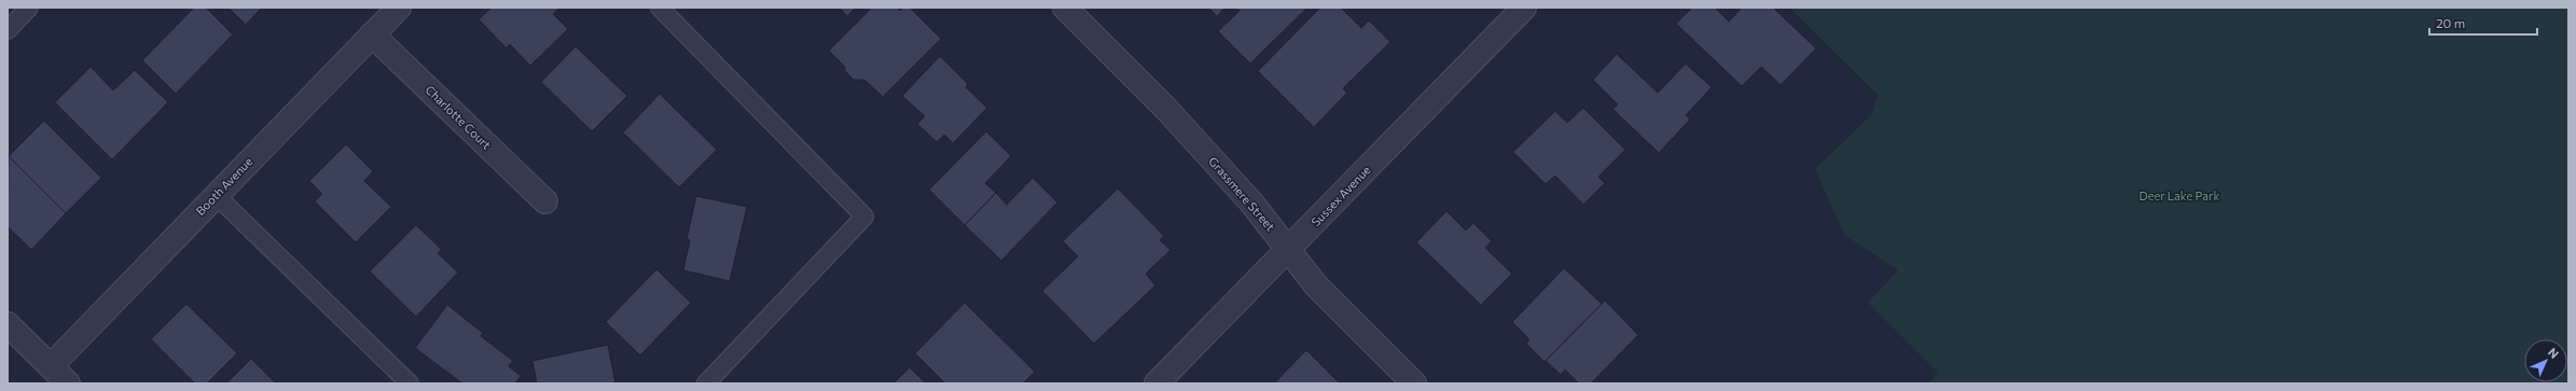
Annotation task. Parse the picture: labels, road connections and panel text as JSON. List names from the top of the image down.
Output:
{
  "streets": {
    "street": [
      "Charlotte Court",
      "Booth Avenue",
      "Grassmere Street",
      "Sussex Avenue"
    ]
  },
  "crossings": [
    ["Charlotte Court", "Booth Avenue"],
    ["Grassmere Street", "Sussex Avenue"]
  ],
  "parks": ["Deer Lake Park"],
  "scale_bar": "20 m",
  "north": "top right"
}
